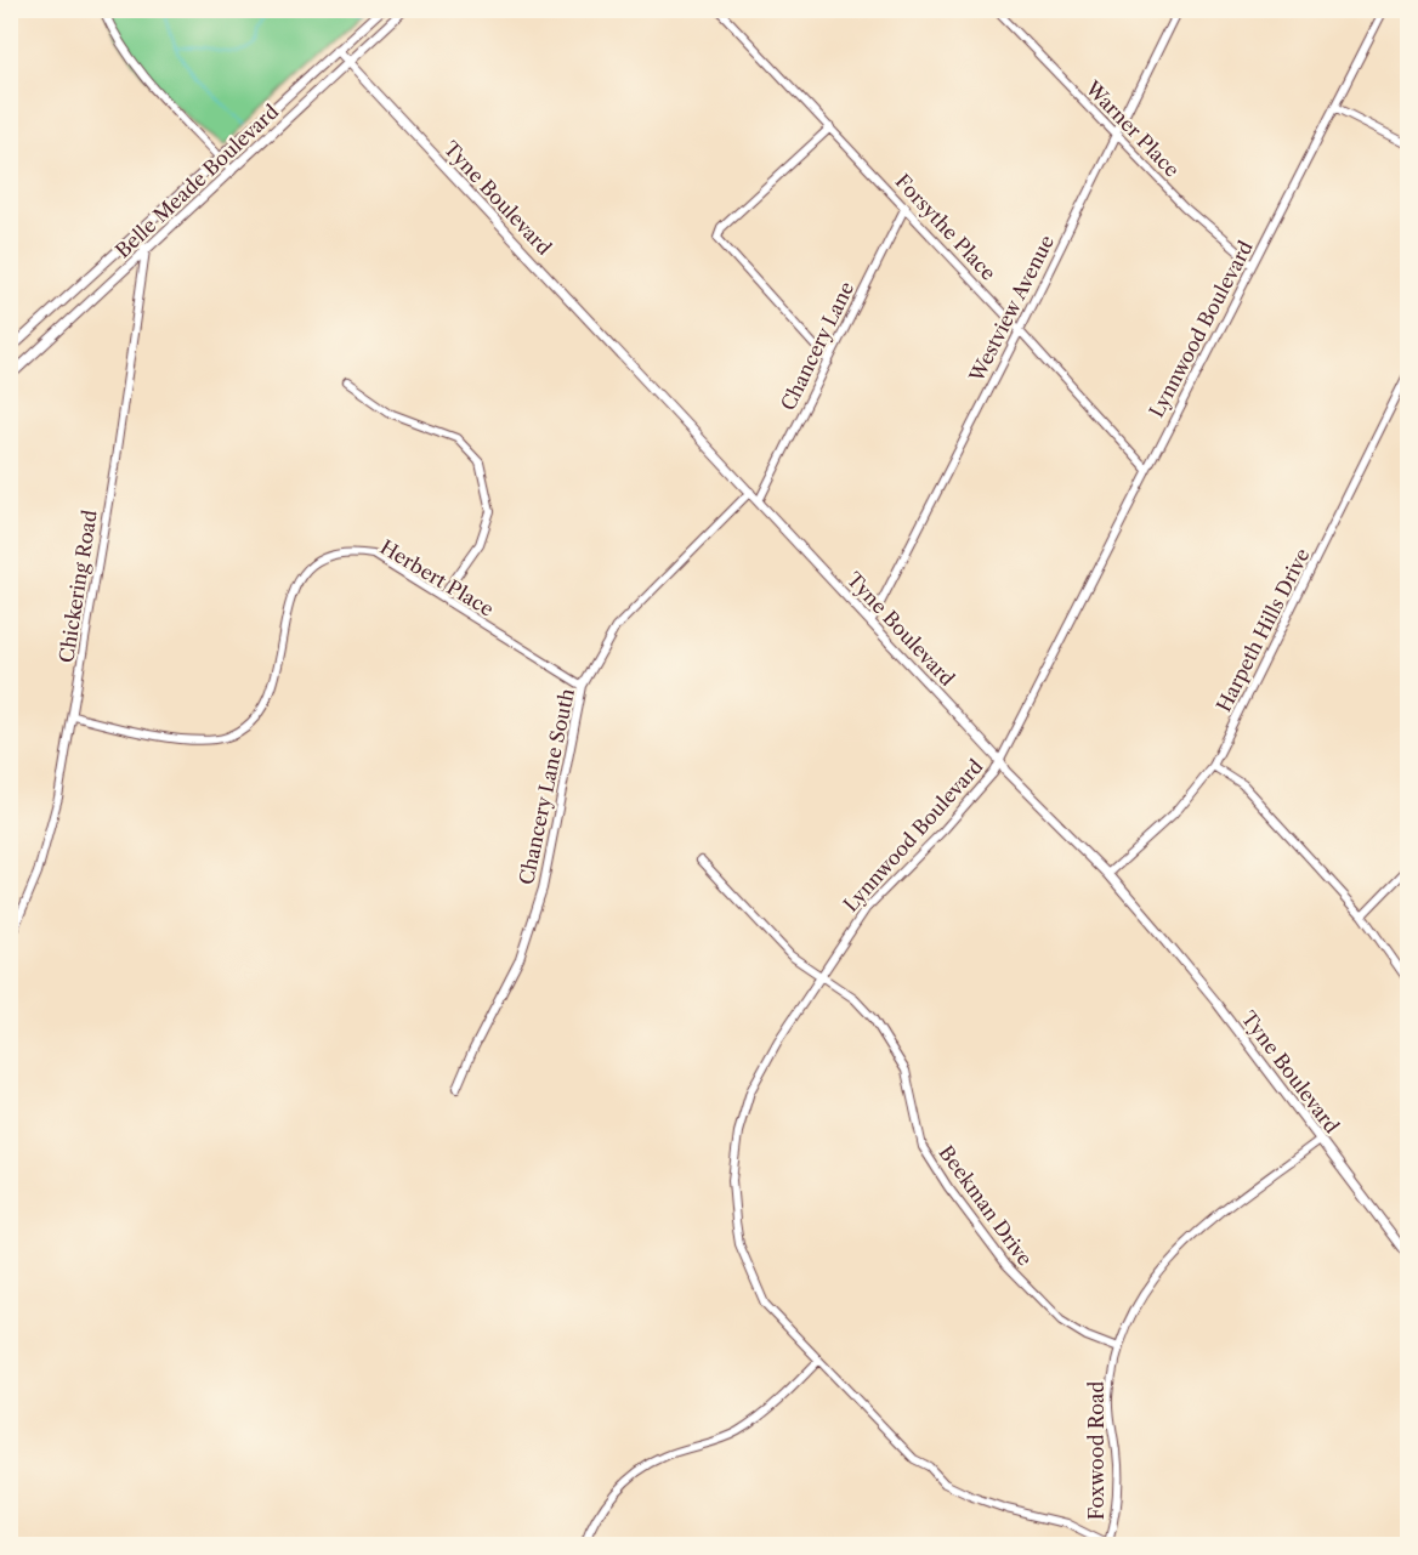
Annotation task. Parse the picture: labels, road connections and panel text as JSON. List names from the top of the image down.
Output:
{
  "streets": {
    "street": [
      "Warner Place",
      "Belle Meade Boulevard",
      "Tyne Boulevard",
      "Forsythe Place",
      "Westview Avenue",
      "Lynnwood Boulevard",
      "Chancery Lane",
      "Herbert Place",
      "Chickering Road",
      "Harpeth Hills Drive",
      "Chancery Lane South",
      "Beekman Drive",
      "Foxwood Road"
    ]
  },
  "crossings": [
    ["Warner Place", "Westview Avenue"],
    ["Warner Place", "Lynnwood Boulevard"],
    ["Belle Meade Boulevard", "Tyne Boulevard"],
    ["Belle Meade Boulevard", "Chickering Road"],
    ["Tyne Boulevard", "Westview Avenue"],
    ["Tyne Boulevard", "Lynnwood Boulevard"],
    ["Tyne Boulevard", "Chancery Lane"],
    ["Tyne Boulevard", "Harpeth Hills Drive"],
    ["Tyne Boulevard", "Chancery Lane South"],
    ["Tyne Boulevard", "Foxwood Road"],
    ["Forsythe Place", "Westview Avenue"],
    ["Forsythe Place", "Lynnwood Boulevard"],
    ["Forsythe Place", "Chancery Lane"],
    ["Lynnwood Boulevard", "Beekman Drive"],
    ["Lynnwood Boulevard", "Foxwood Road"],
    ["Herbert Place", "Chickering Road"],
    ["Herbert Place", "Chancery Lane South"],
    ["Beekman Drive", "Foxwood Road"]
  ]
}
